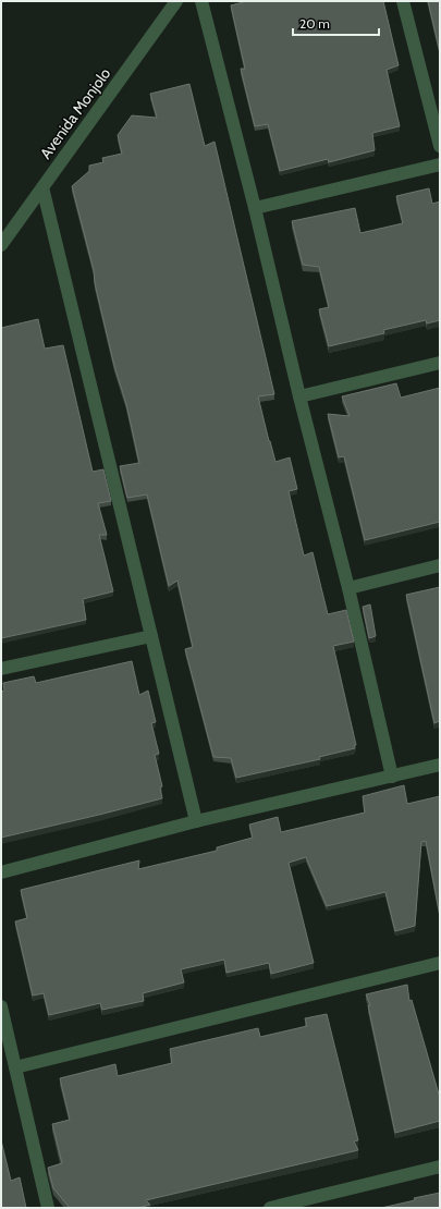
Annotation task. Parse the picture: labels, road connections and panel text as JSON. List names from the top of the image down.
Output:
{
  "streets": {
    "street": ["Avenida Monjolo"]
  },
  "scale_bar": "20 m"
}
